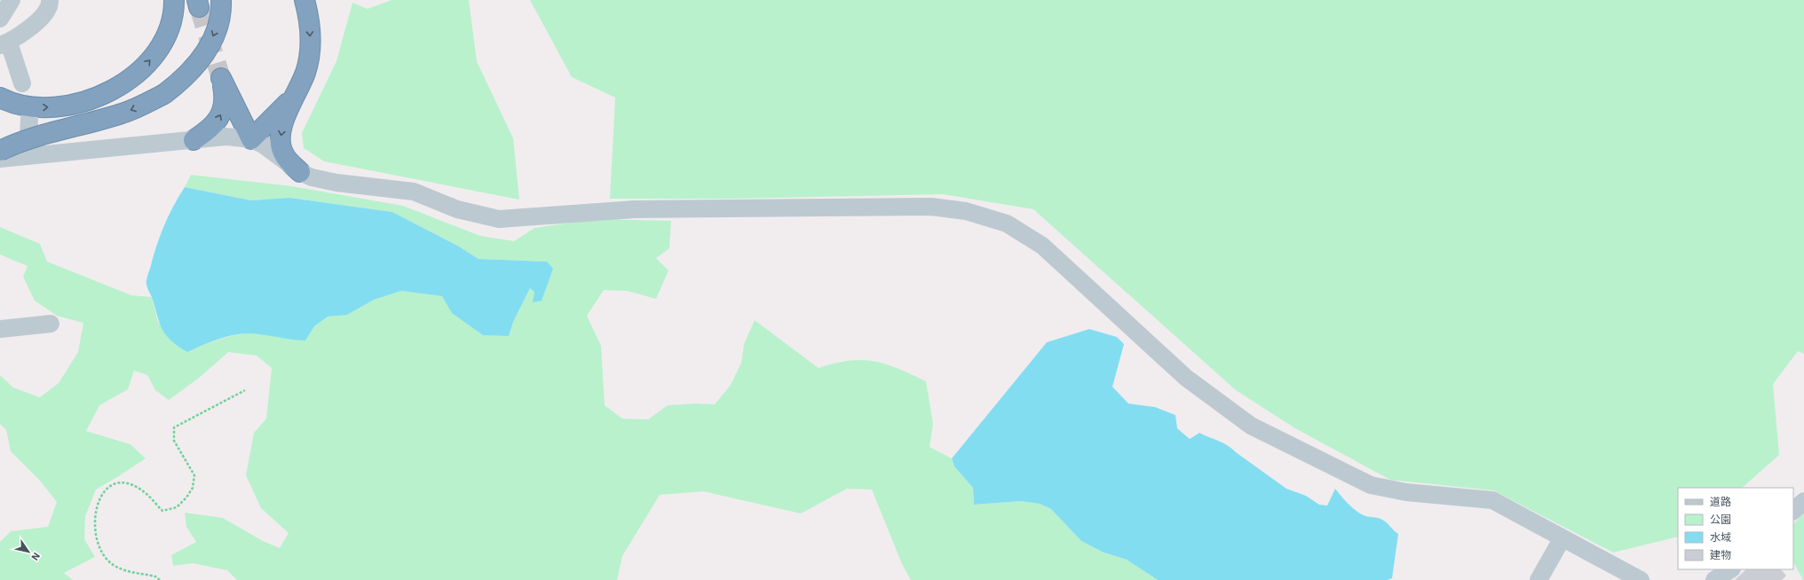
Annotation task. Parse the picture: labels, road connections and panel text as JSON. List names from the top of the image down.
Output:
{
  "legend": [
    "道路",
    "公園",
    "水域",
    "建物"
  ],
  "north": "bottom right"
}
